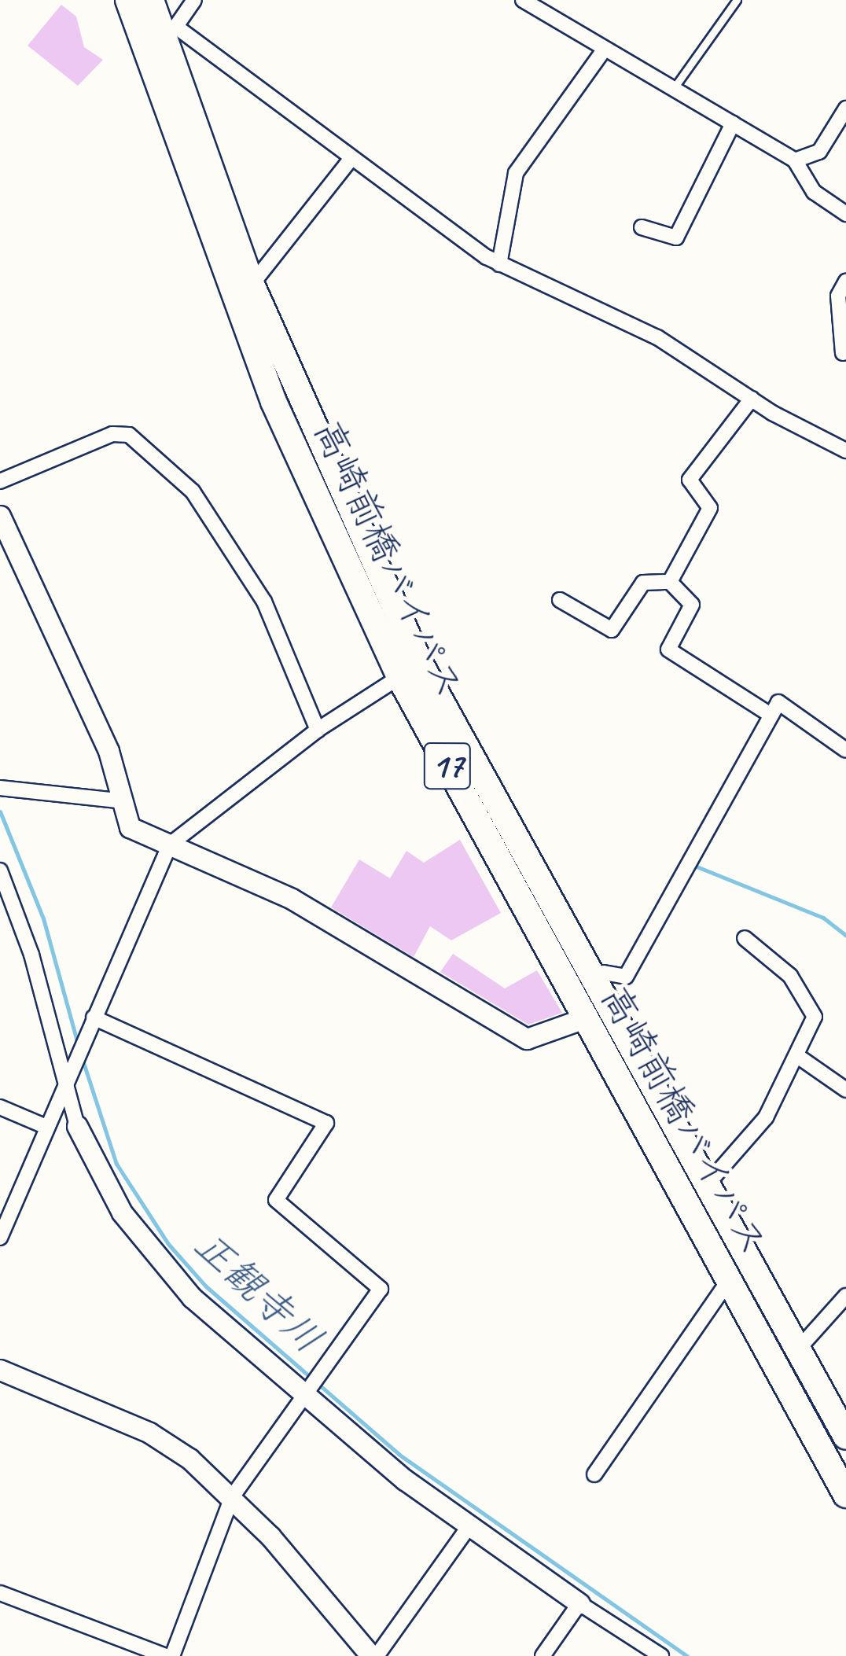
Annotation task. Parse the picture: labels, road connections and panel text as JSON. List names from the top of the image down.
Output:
{
  "streets": {
    "highway": ["高崎前橋バイパス", "17"]
  },
  "water": ["正観寺川"]
}
